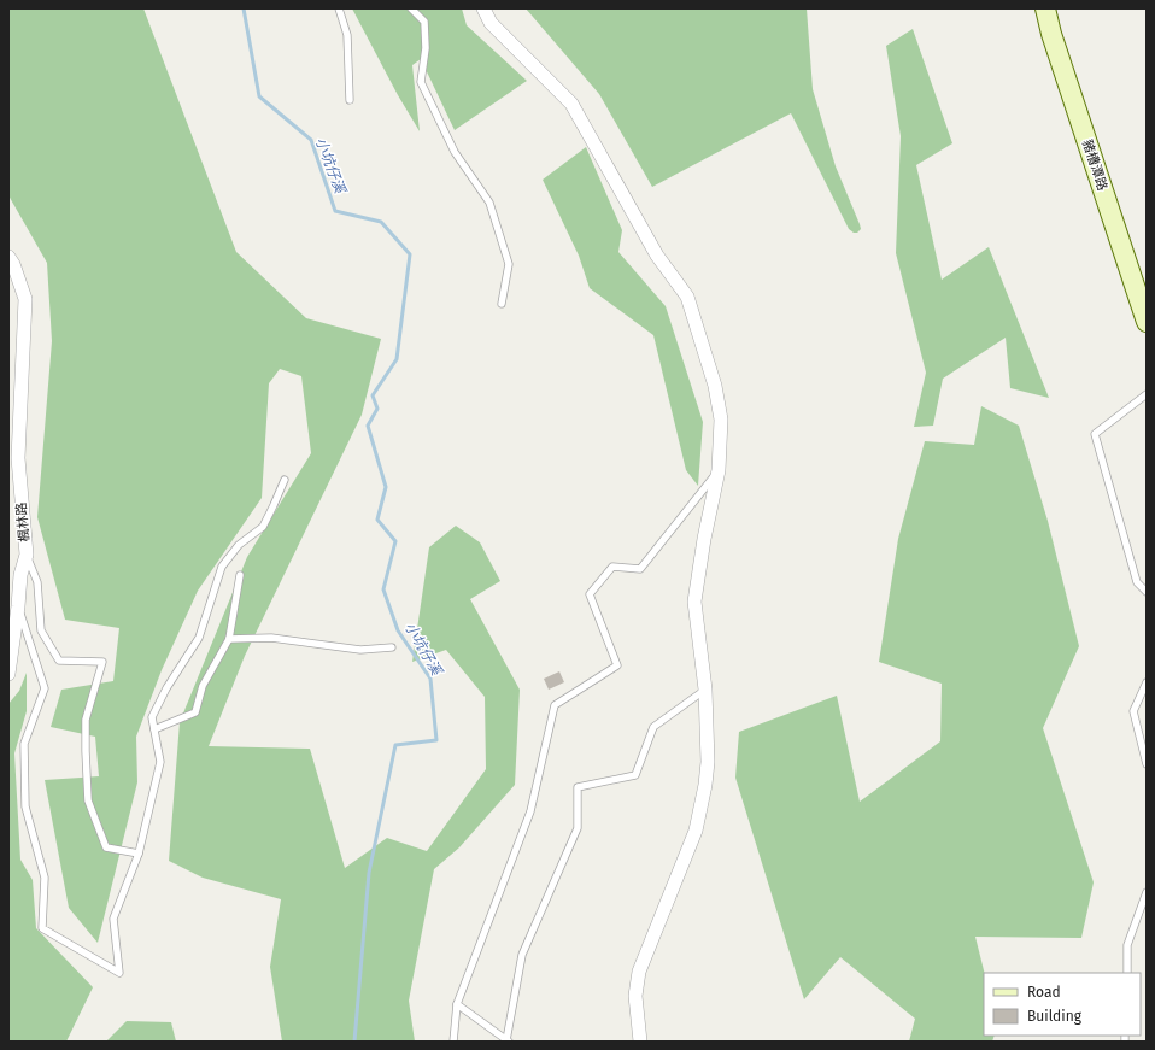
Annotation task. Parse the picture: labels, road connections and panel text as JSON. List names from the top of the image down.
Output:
{
  "streets": {
    "street": ["豬槽潭路", "楓林路"]
  },
  "water": ["小坑仔溪"],
  "legend": ["Road", "Building"]
}
